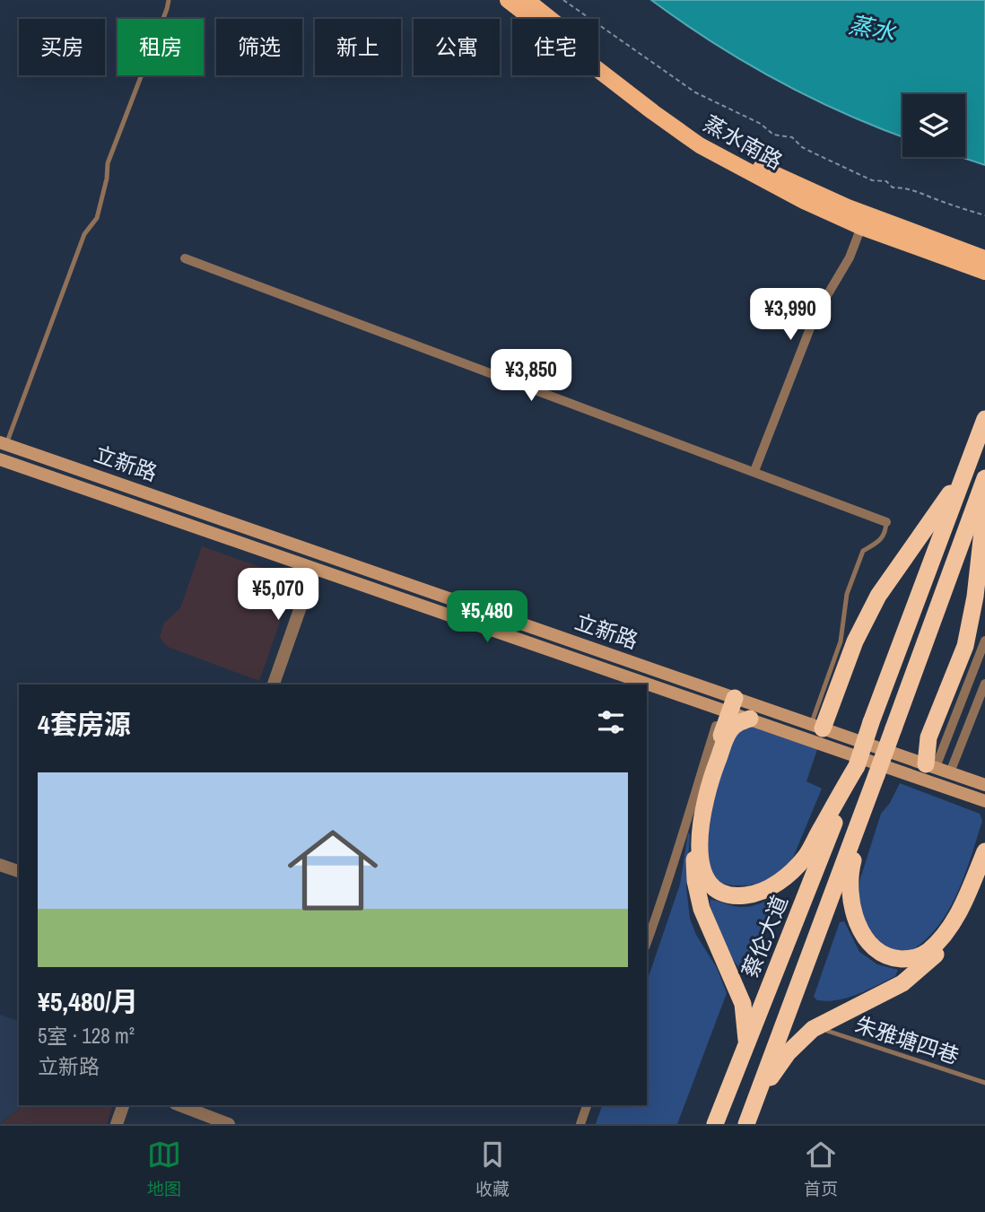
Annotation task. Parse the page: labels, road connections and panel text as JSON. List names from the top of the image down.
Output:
{
  "streets": {
    "highway": ["蔡伦大道"],
    "main road": ["蒸水南路", "立新路"],
    "lane": ["朱雅塘四巷"]
  },
  "water": ["蒸水"],
  "page": {
    "chip": [
      "买房",
      "租房",
      "筛选",
      "新上",
      "公寓",
      "住宅"
    ],
    "price": [
      "¥3,990",
      "¥3,850",
      "¥5,070",
      "¥5,480"
    ],
    "heading": "4套房源",
    "list": [
      {
        "name": "¥5,480/月",
        "note": "5室 · 128 m² · 立新路"
      }
    ],
    "tabs": ["地图", "收藏", "首页"]
  }
}
